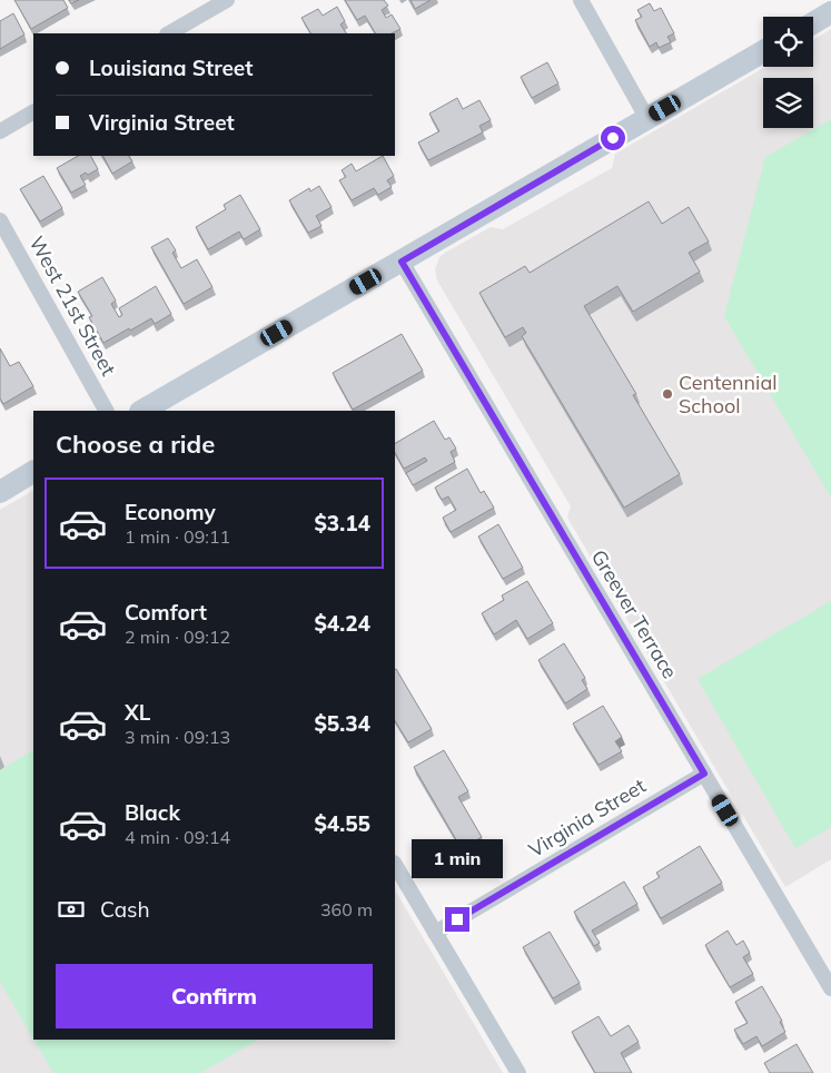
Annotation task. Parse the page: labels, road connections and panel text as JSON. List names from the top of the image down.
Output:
{
  "streets": {
    "street": ["West 21st Street", "Greever Terrace", "Virginia Street"]
  },
  "crossings": [
    ["Greever Terrace", "Virginia Street"]
  ],
  "places": ["Centennial School"],
  "page": {
    "banner": ["Louisiana Street", "Virginia Street"],
    "heading": "Choose a ride",
    "list": [
      {
        "name": "Economy",
        "note": "1 min · 09:11",
        "value": "$3.14"
      },
      {
        "name": "Comfort",
        "note": "2 min · 09:12",
        "value": "$4.24"
      },
      {
        "name": "XL",
        "note": "3 min · 09:13",
        "value": "$5.34"
      },
      {
        "name": "Black",
        "note": "4 min · 09:14",
        "value": "$4.55"
      }
    ],
    "bubble": "1 min",
    "pay": ["Cash", "360 m"],
    "buttons": "Confirm"
  }
}
